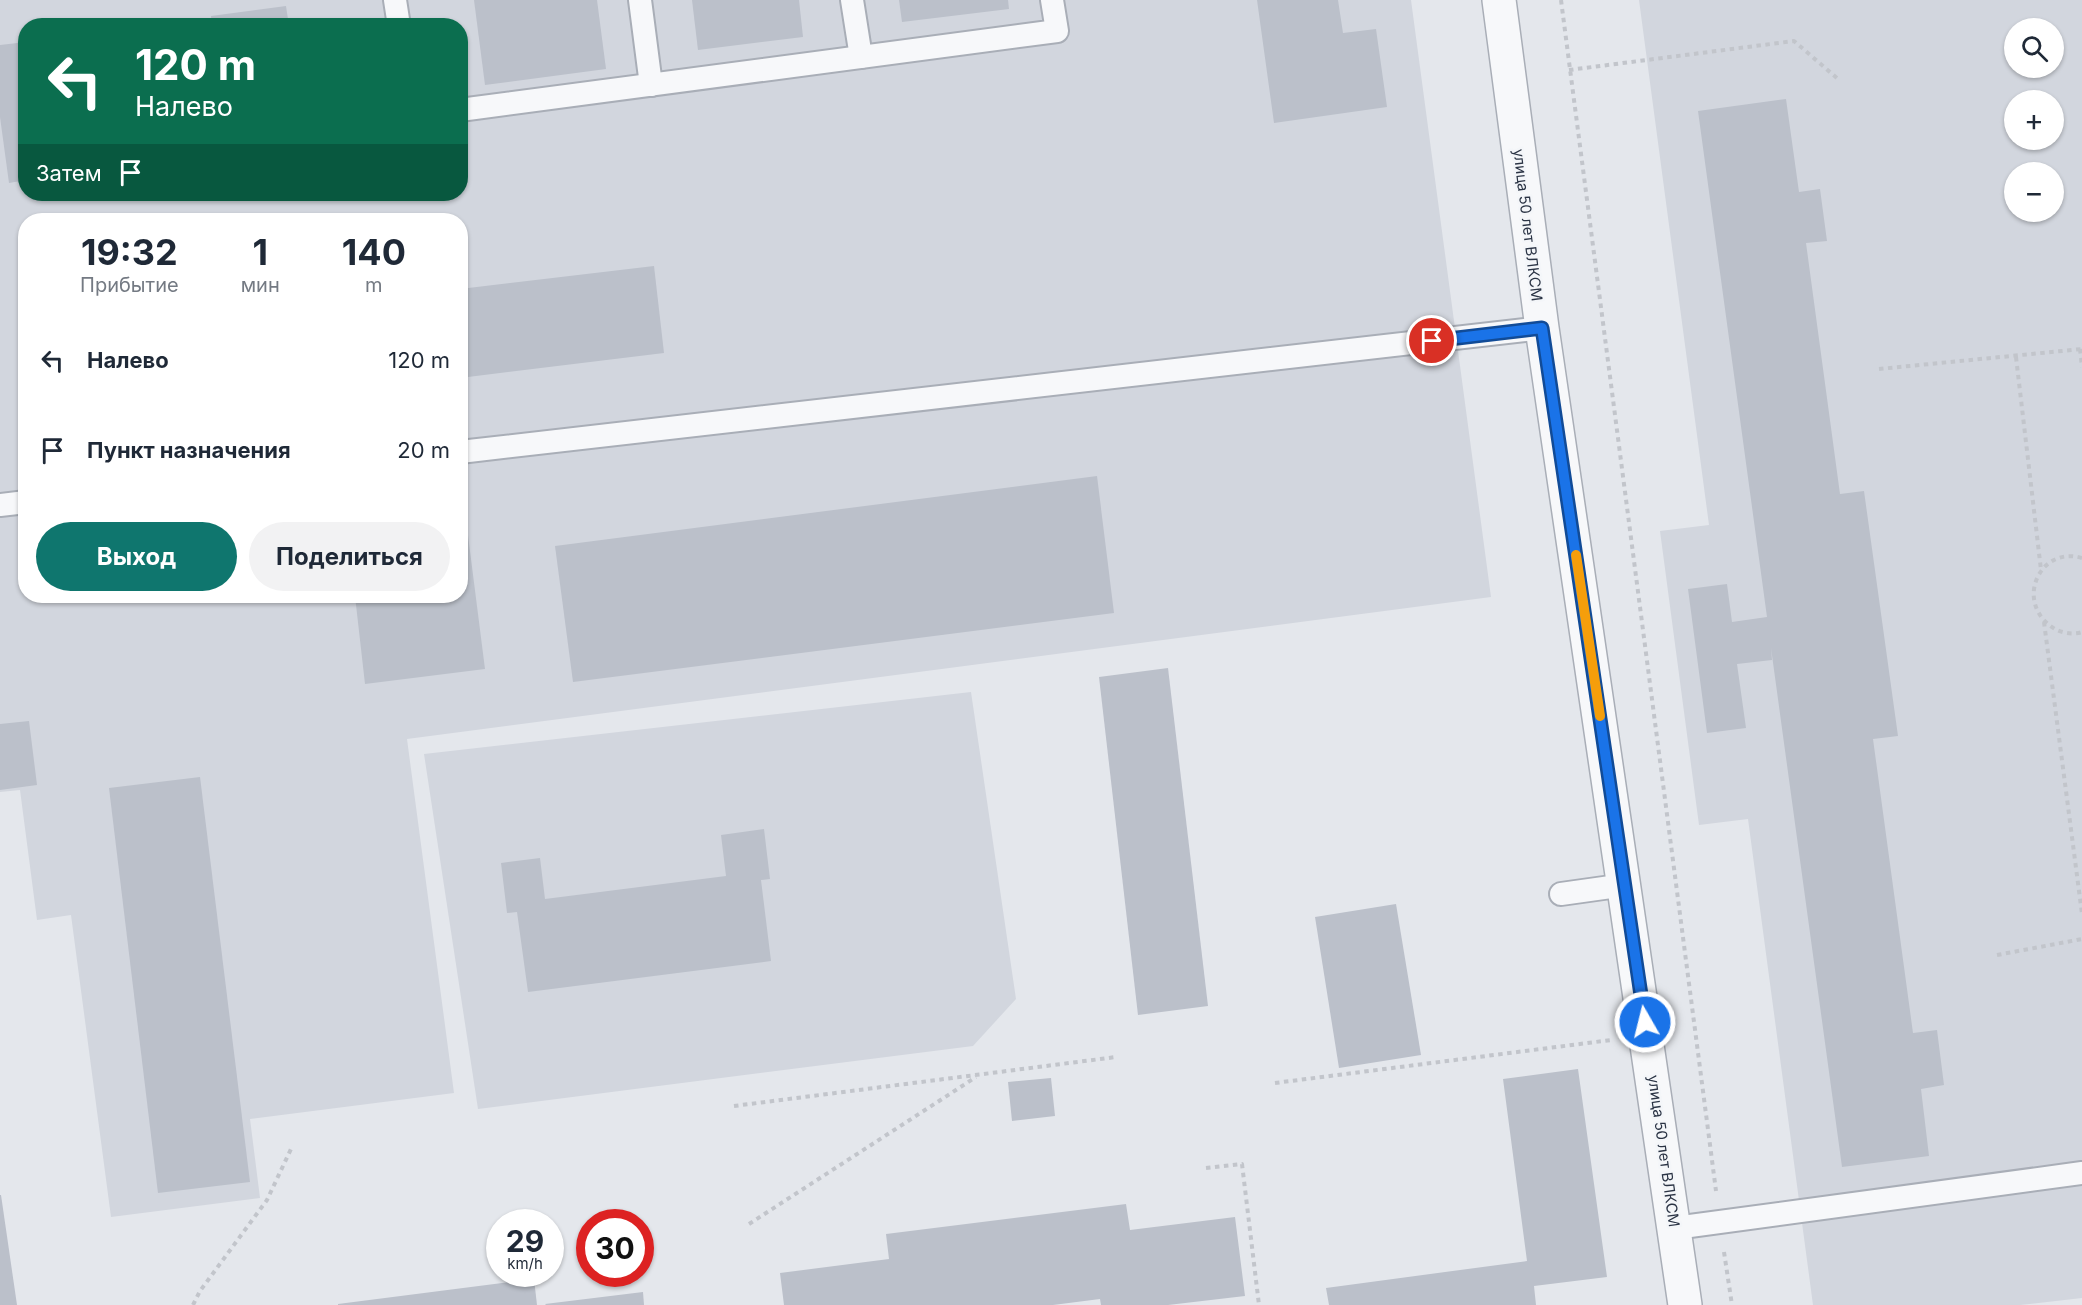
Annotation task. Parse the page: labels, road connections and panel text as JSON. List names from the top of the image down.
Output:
{
  "streets": {
    "street": ["улица 50 лет ВЛКСМ"]
  },
  "page": {
    "map_buttons": ["+", "−"],
    "turn": ["120 m", "Налево"],
    "then": "Затем",
    "eta": [
      "19:32",
      "Прибытие",
      "1",
      "мин",
      "140",
      "m"
    ],
    "list": [
      {
        "name": "Налево",
        "value": "120 m"
      },
      {
        "name": "Пункт назначения",
        "value": "20 m"
      }
    ],
    "buttons": ["Выход", "Поделиться"],
    "speed": "29 km/h",
    "limit": "30"
  }
}
